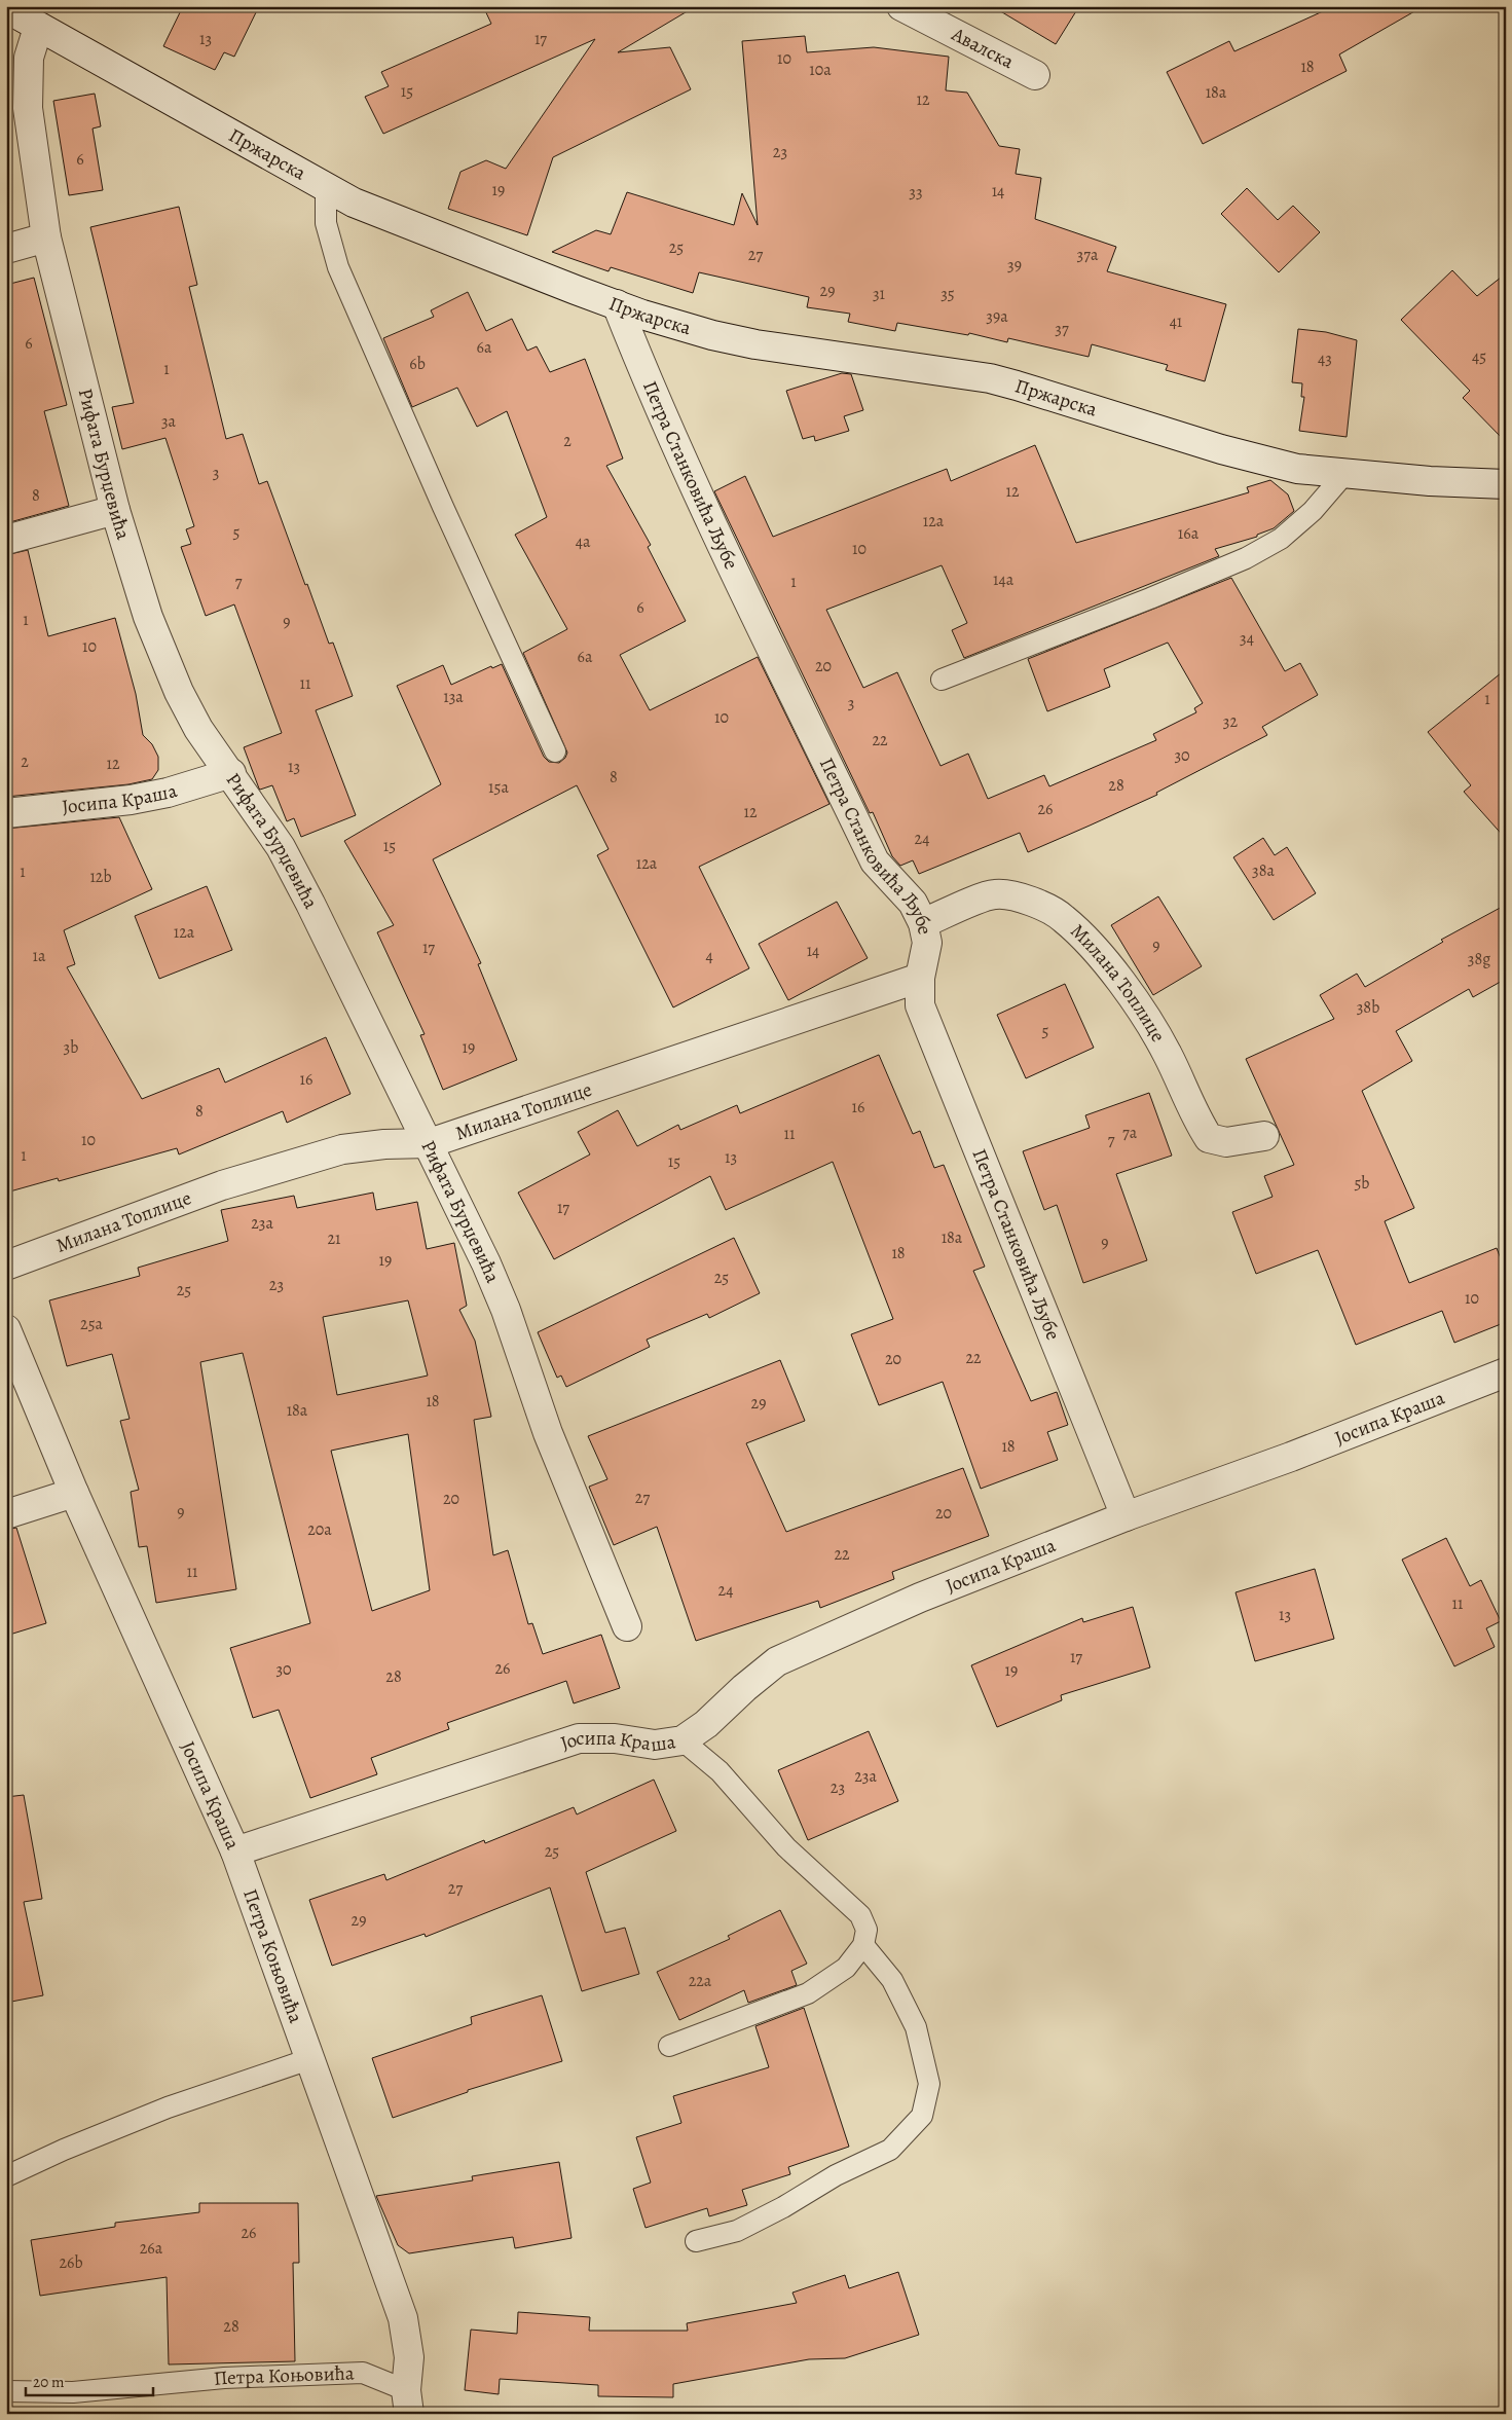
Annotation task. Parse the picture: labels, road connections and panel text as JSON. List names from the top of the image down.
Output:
{
  "streets": {
    "street": [
      "Авалска",
      "Пржарска",
      "Рифата Бурџевића",
      "Петра Станковића Љубе",
      "Јосипа Краша",
      "Милана Топлице",
      "Петра Коњовића"
    ]
  },
  "crossings": [
    ["Пржарска", "Рифата Бурџевића"],
    ["Пржарска", "Петра Станковића Љубе"],
    ["Рифата Бурџевића", "Јосипа Краша"],
    ["Рифата Бурџевића", "Милана Топлице"],
    ["Петра Станковића Љубе", "Јосипа Краша"],
    ["Петра Станковића Љубе", "Милана Топлице"],
    ["Јосипа Краша", "Петра Коњовића"]
  ],
  "house_numbers": [
    "13",
    "17",
    "10",
    "18",
    "10a",
    "15",
    "18a",
    "12",
    "23",
    "6",
    "19",
    "14",
    "33",
    "25",
    "27",
    "37a",
    "39",
    "29",
    "31",
    "35",
    "39a",
    "41",
    "37",
    "6",
    "6a",
    "45",
    "43",
    "6b",
    "1",
    "3a",
    "2",
    "3",
    "12",
    "8",
    "12a",
    "5",
    "16a",
    "4a",
    "10",
    "14a",
    "7",
    "1",
    "6",
    "1",
    "9",
    "34",
    "10",
    "6a",
    "20",
    "11",
    "13a",
    "1",
    "3",
    "10",
    "32",
    "22",
    "30",
    "2",
    "12",
    "13",
    "8",
    "28",
    "15a",
    "26",
    "12",
    "24",
    "15",
    "12a",
    "38a",
    "1",
    "12b",
    "12a",
    "9",
    "17",
    "14",
    "1a",
    "4",
    "38g",
    "38b",
    "5",
    "3b",
    "19",
    "16",
    "16",
    "8",
    "7a",
    "11",
    "10",
    "7",
    "1",
    "13",
    "15",
    "5b",
    "17",
    "23a",
    "18a",
    "21",
    "9",
    "18",
    "19",
    "25",
    "23",
    "25",
    "10",
    "25a",
    "22",
    "20",
    "18",
    "29",
    "18a",
    "18",
    "27",
    "20",
    "9",
    "20",
    "20a",
    "22",
    "11",
    "24",
    "11",
    "13",
    "17",
    "26",
    "30",
    "19",
    "28",
    "23a",
    "23",
    "25",
    "27",
    "29",
    "22a",
    "26",
    "26a",
    "26b",
    "28"
  ],
  "scale_bar": "20 m"
}
